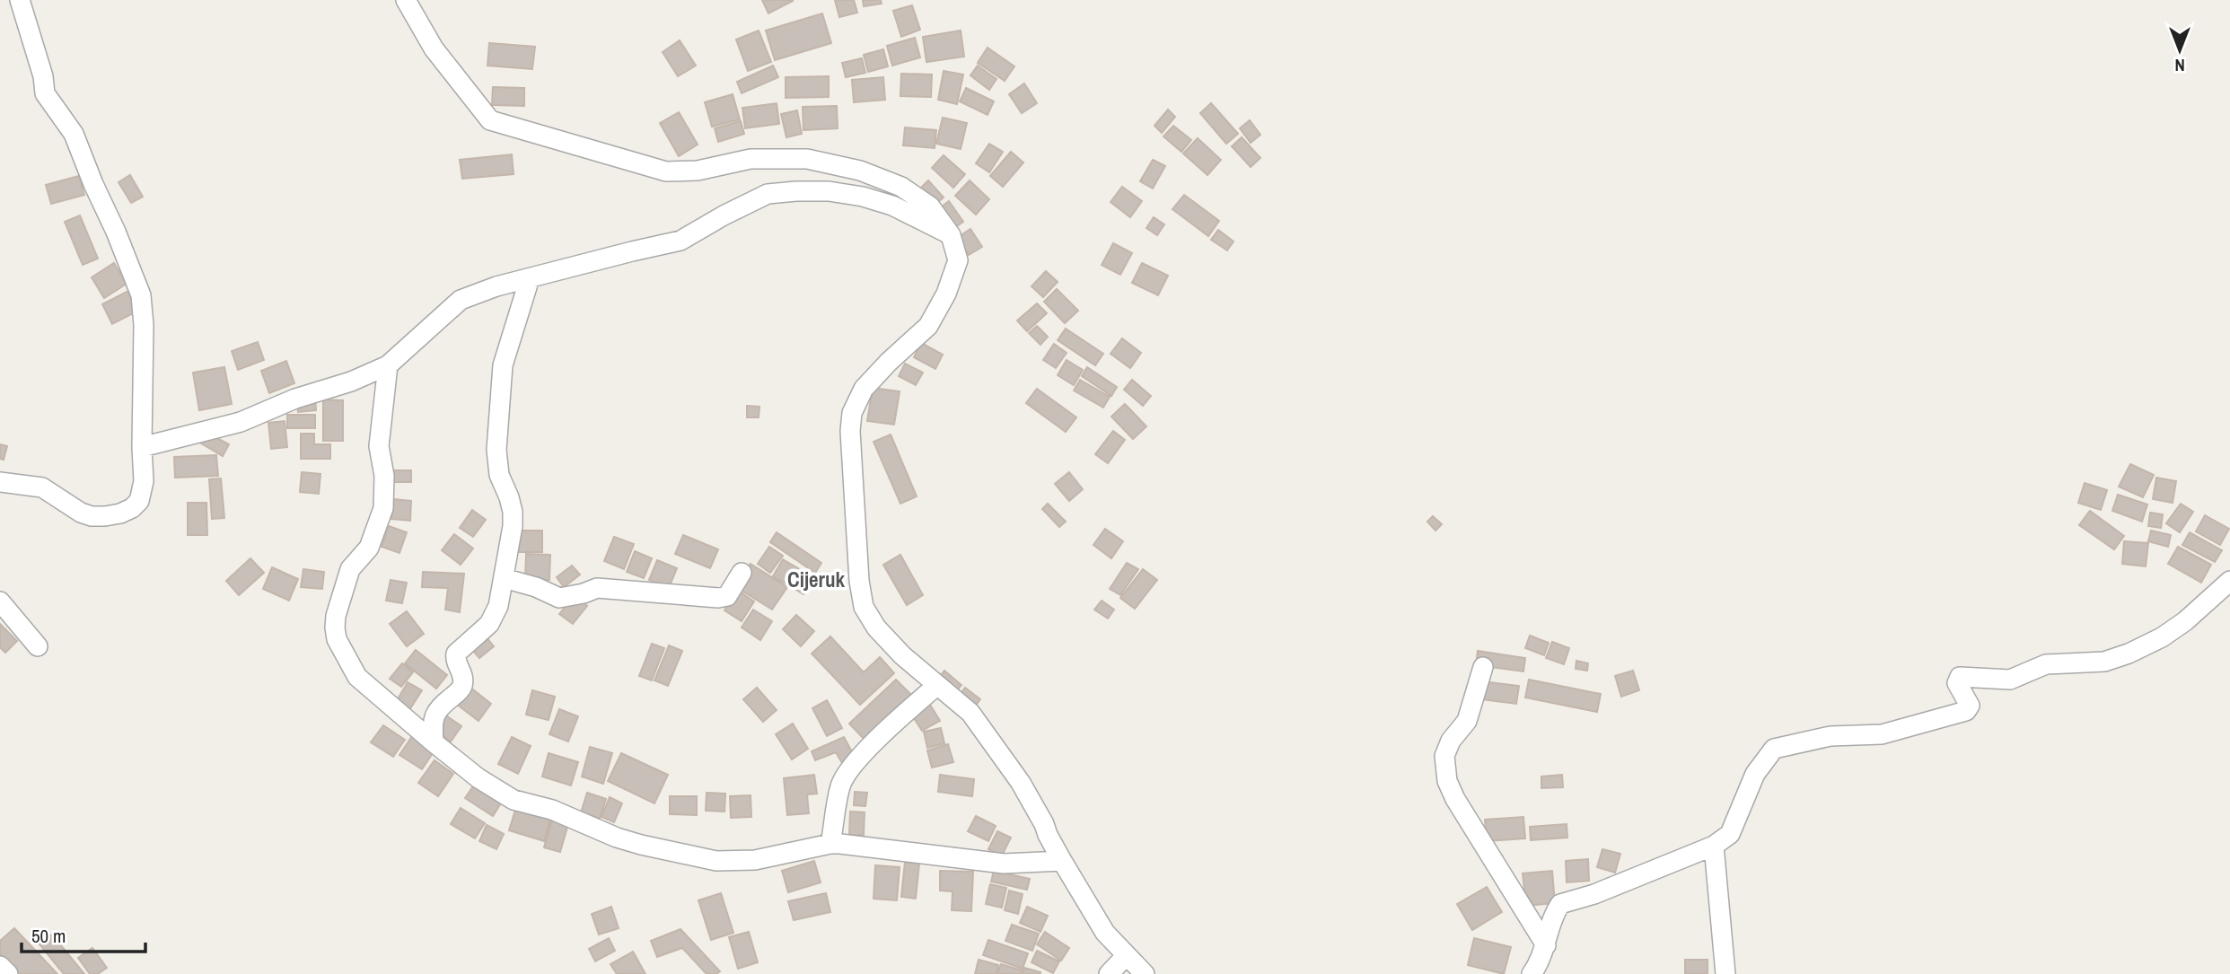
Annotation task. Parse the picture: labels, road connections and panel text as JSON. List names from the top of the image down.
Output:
{
  "districts": ["Cijeruk"],
  "scale_bar": "50 m",
  "north": "bottom"
}
